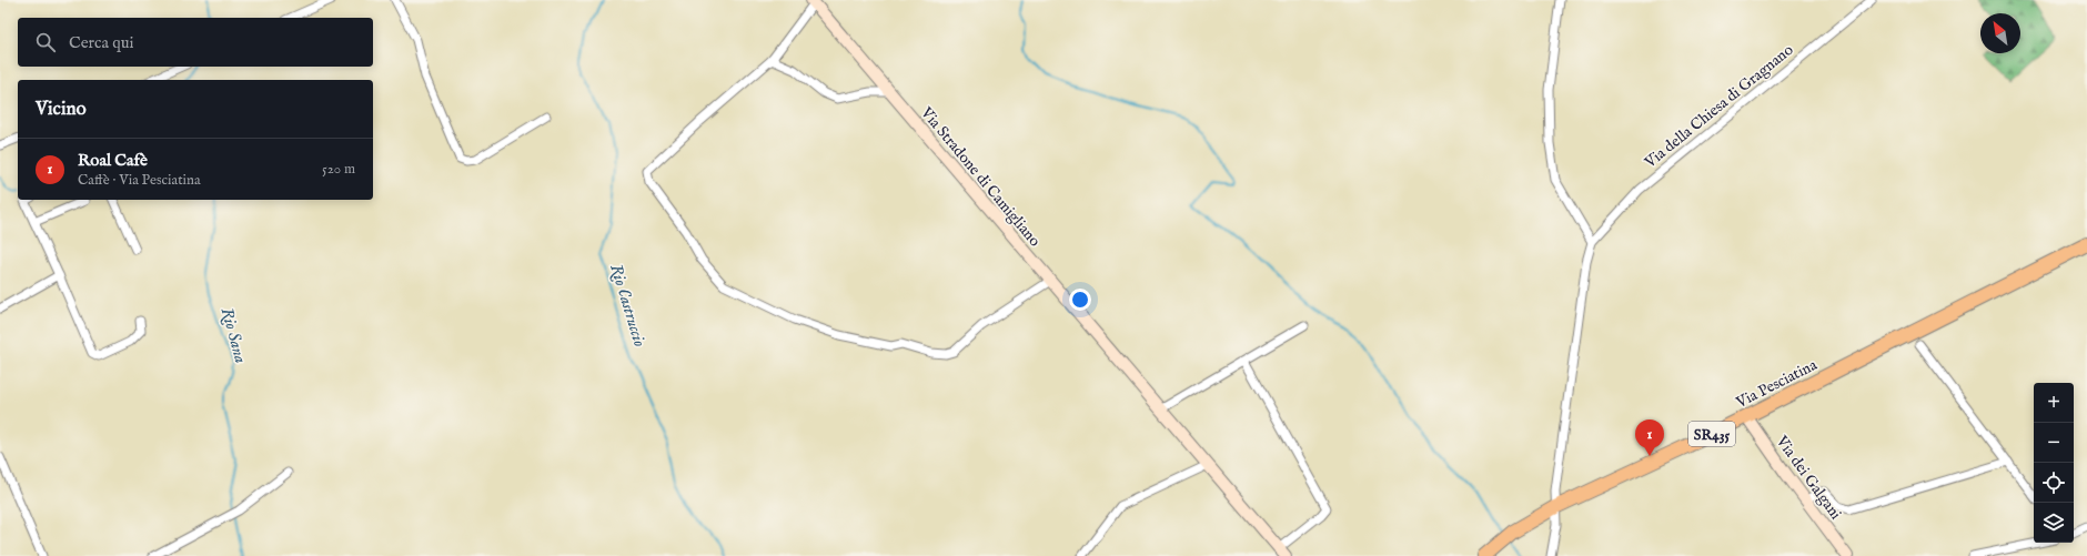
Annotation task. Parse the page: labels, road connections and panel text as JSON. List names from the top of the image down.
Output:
{
  "streets": {
    "main road": ["Via Pesciatina", "SR435"],
    "street": ["Via della Chiesa di Gragnano", "Via Stradone di Camigliano", "Via dei Galgani"]
  },
  "crossings": [
    ["Via Pesciatina", "Via dei Galgani"]
  ],
  "water": ["Rio Castruccio", "Rio Sana"],
  "north": "top left",
  "page": {
    "search": "Cerca qui",
    "heading": "Vicino",
    "list": [
      {
        "mark": "1",
        "name": "Roal Cafè",
        "note": "Caffè · Via Pesciatina",
        "value": "520 m"
      }
    ],
    "map_buttons": ["+", "−"],
    "pins": "1"
  }
}
